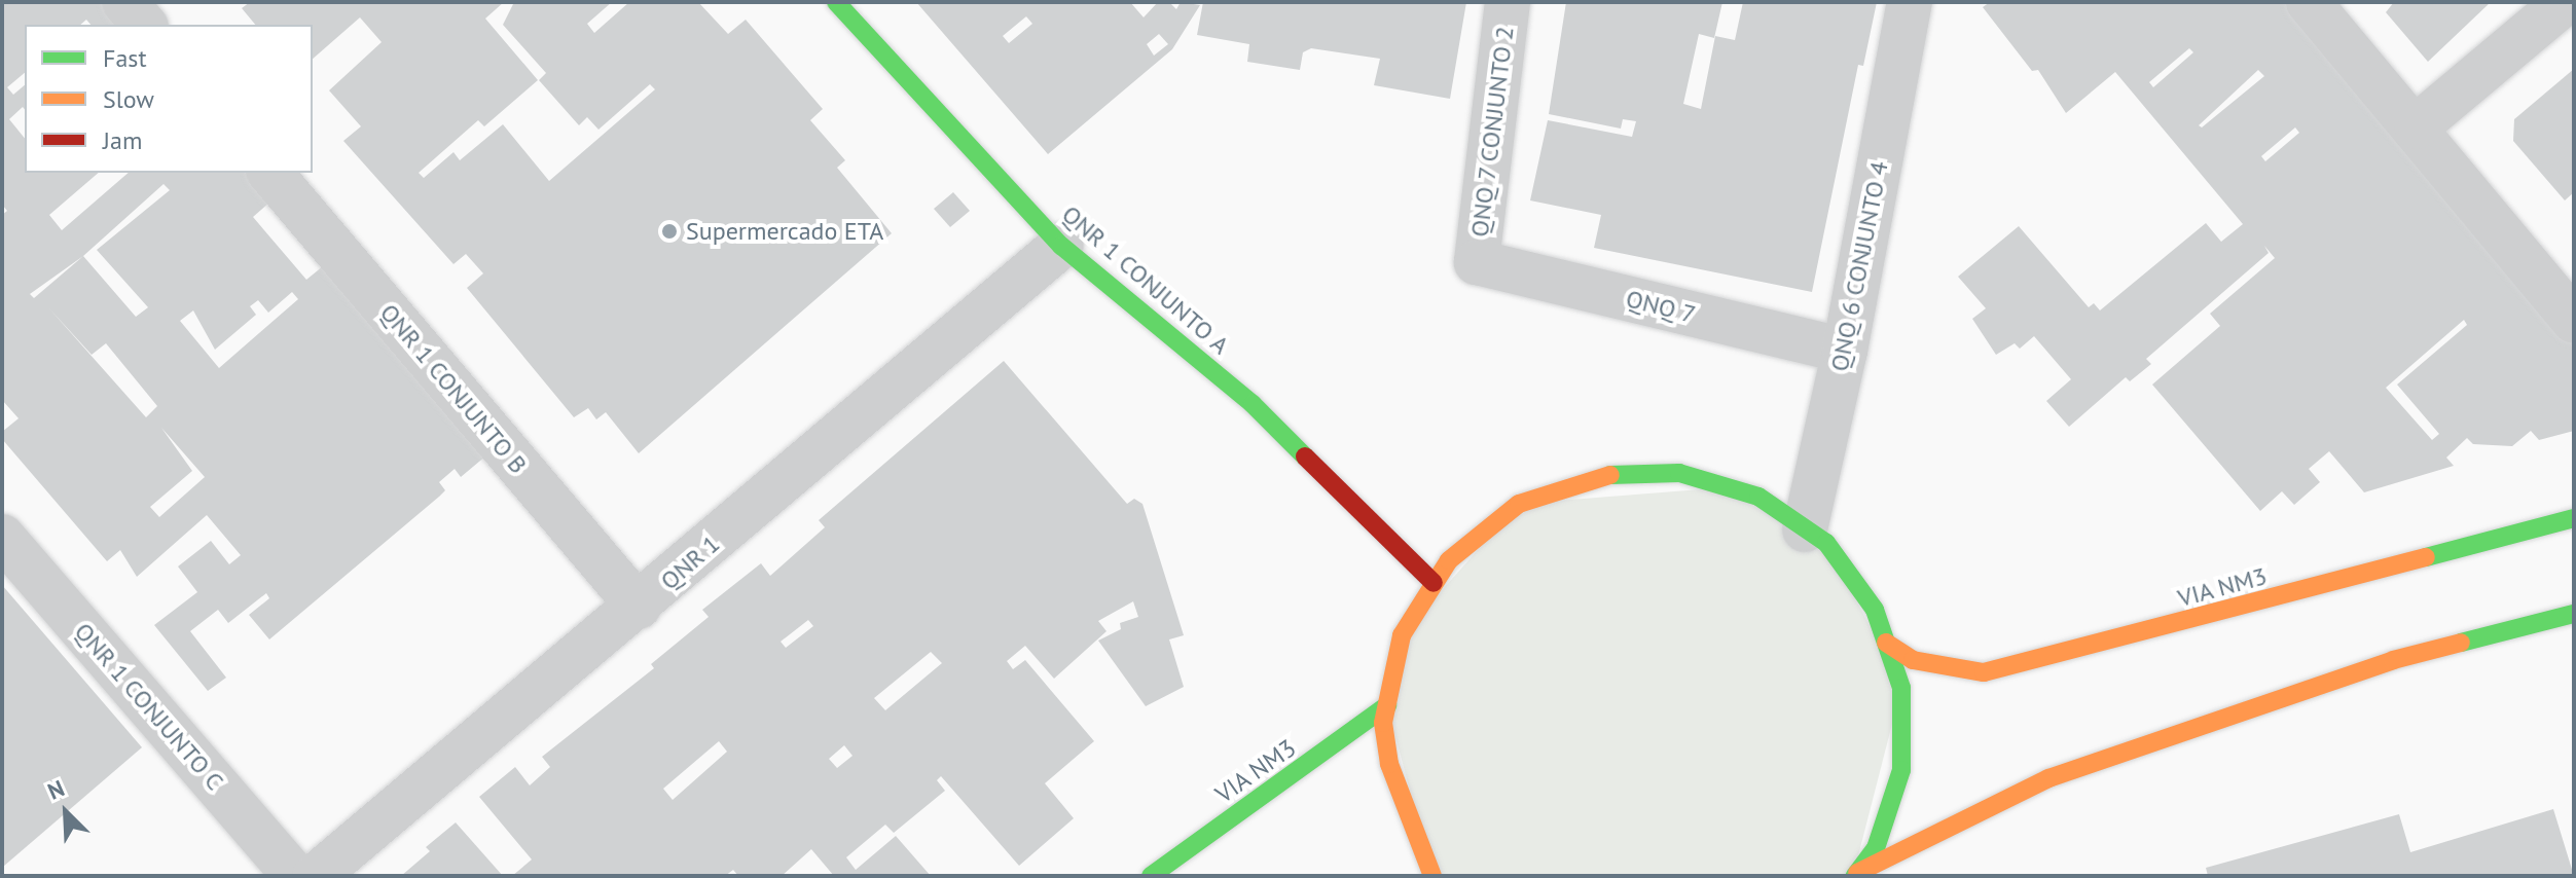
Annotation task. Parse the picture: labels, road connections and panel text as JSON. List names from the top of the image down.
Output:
{
  "streets": {
    "main road": ["QNR 1 CONJUNTO A", "VIA NM3"],
    "street": [
      "QNQ 7 CONJUNTO 2",
      "QNQ 6 CONJUNTO 4",
      "QNQ 7",
      "QNR 1 CONJUNTO B",
      "QNR 1",
      "QNR 1 CONJUNTO C"
    ]
  },
  "crossings": [
    ["QNQ 7 CONJUNTO 2", "QNQ 7"],
    ["QNQ 6 CONJUNTO 4", "QNQ 7"],
    ["QNR 1 CONJUNTO A", "QNR 1"],
    ["QNR 1 CONJUNTO B", "QNR 1"]
  ],
  "places": ["Supermercado ETA"],
  "legend": ["Fast", "Slow", "Jam"],
  "north": "top left"
}
